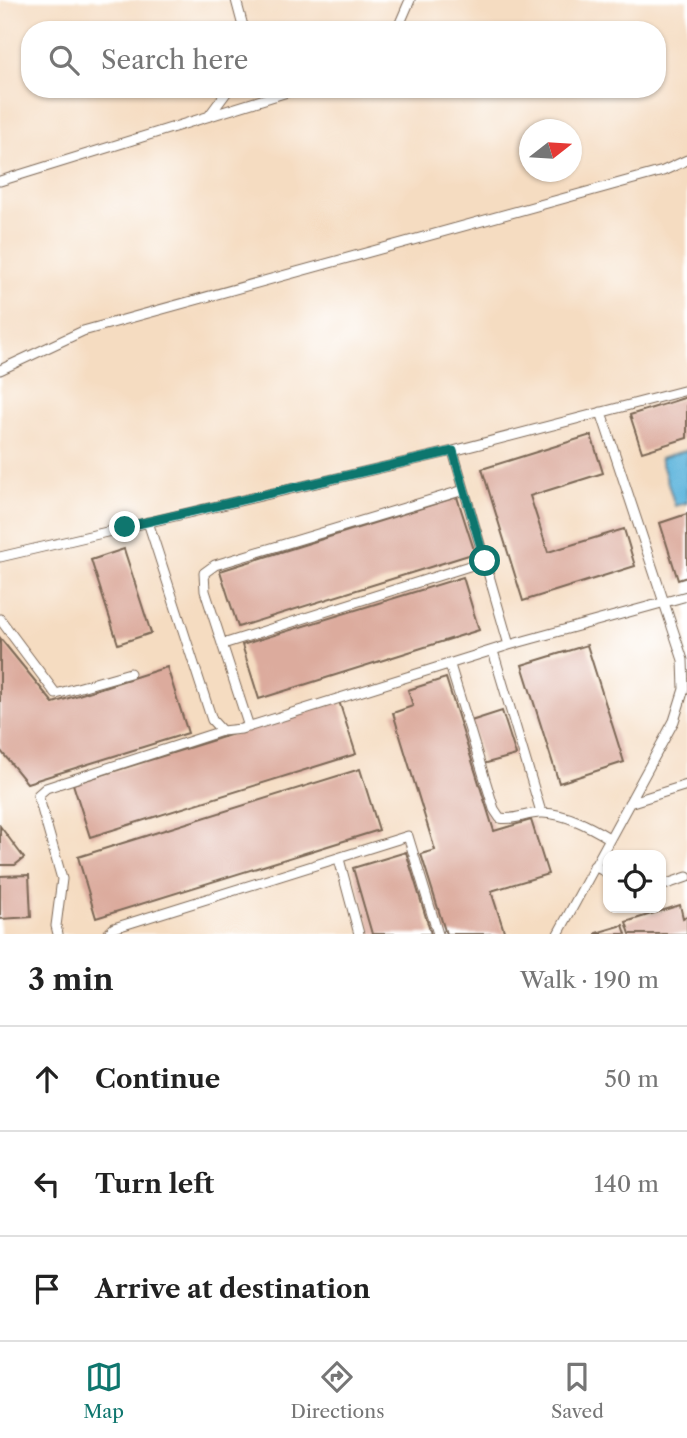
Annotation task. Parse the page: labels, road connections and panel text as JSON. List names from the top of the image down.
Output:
{
  "north": "right",
  "page": {
    "search": "Search here",
    "heading": ["3 min", "Walk · 190 m"],
    "list": [
      ["Continue", "50 m"],
      ["Turn left", "140 m"],
      "Arrive at destination"
    ],
    "nav": ["Map", "Directions", "Saved"]
  }
}
